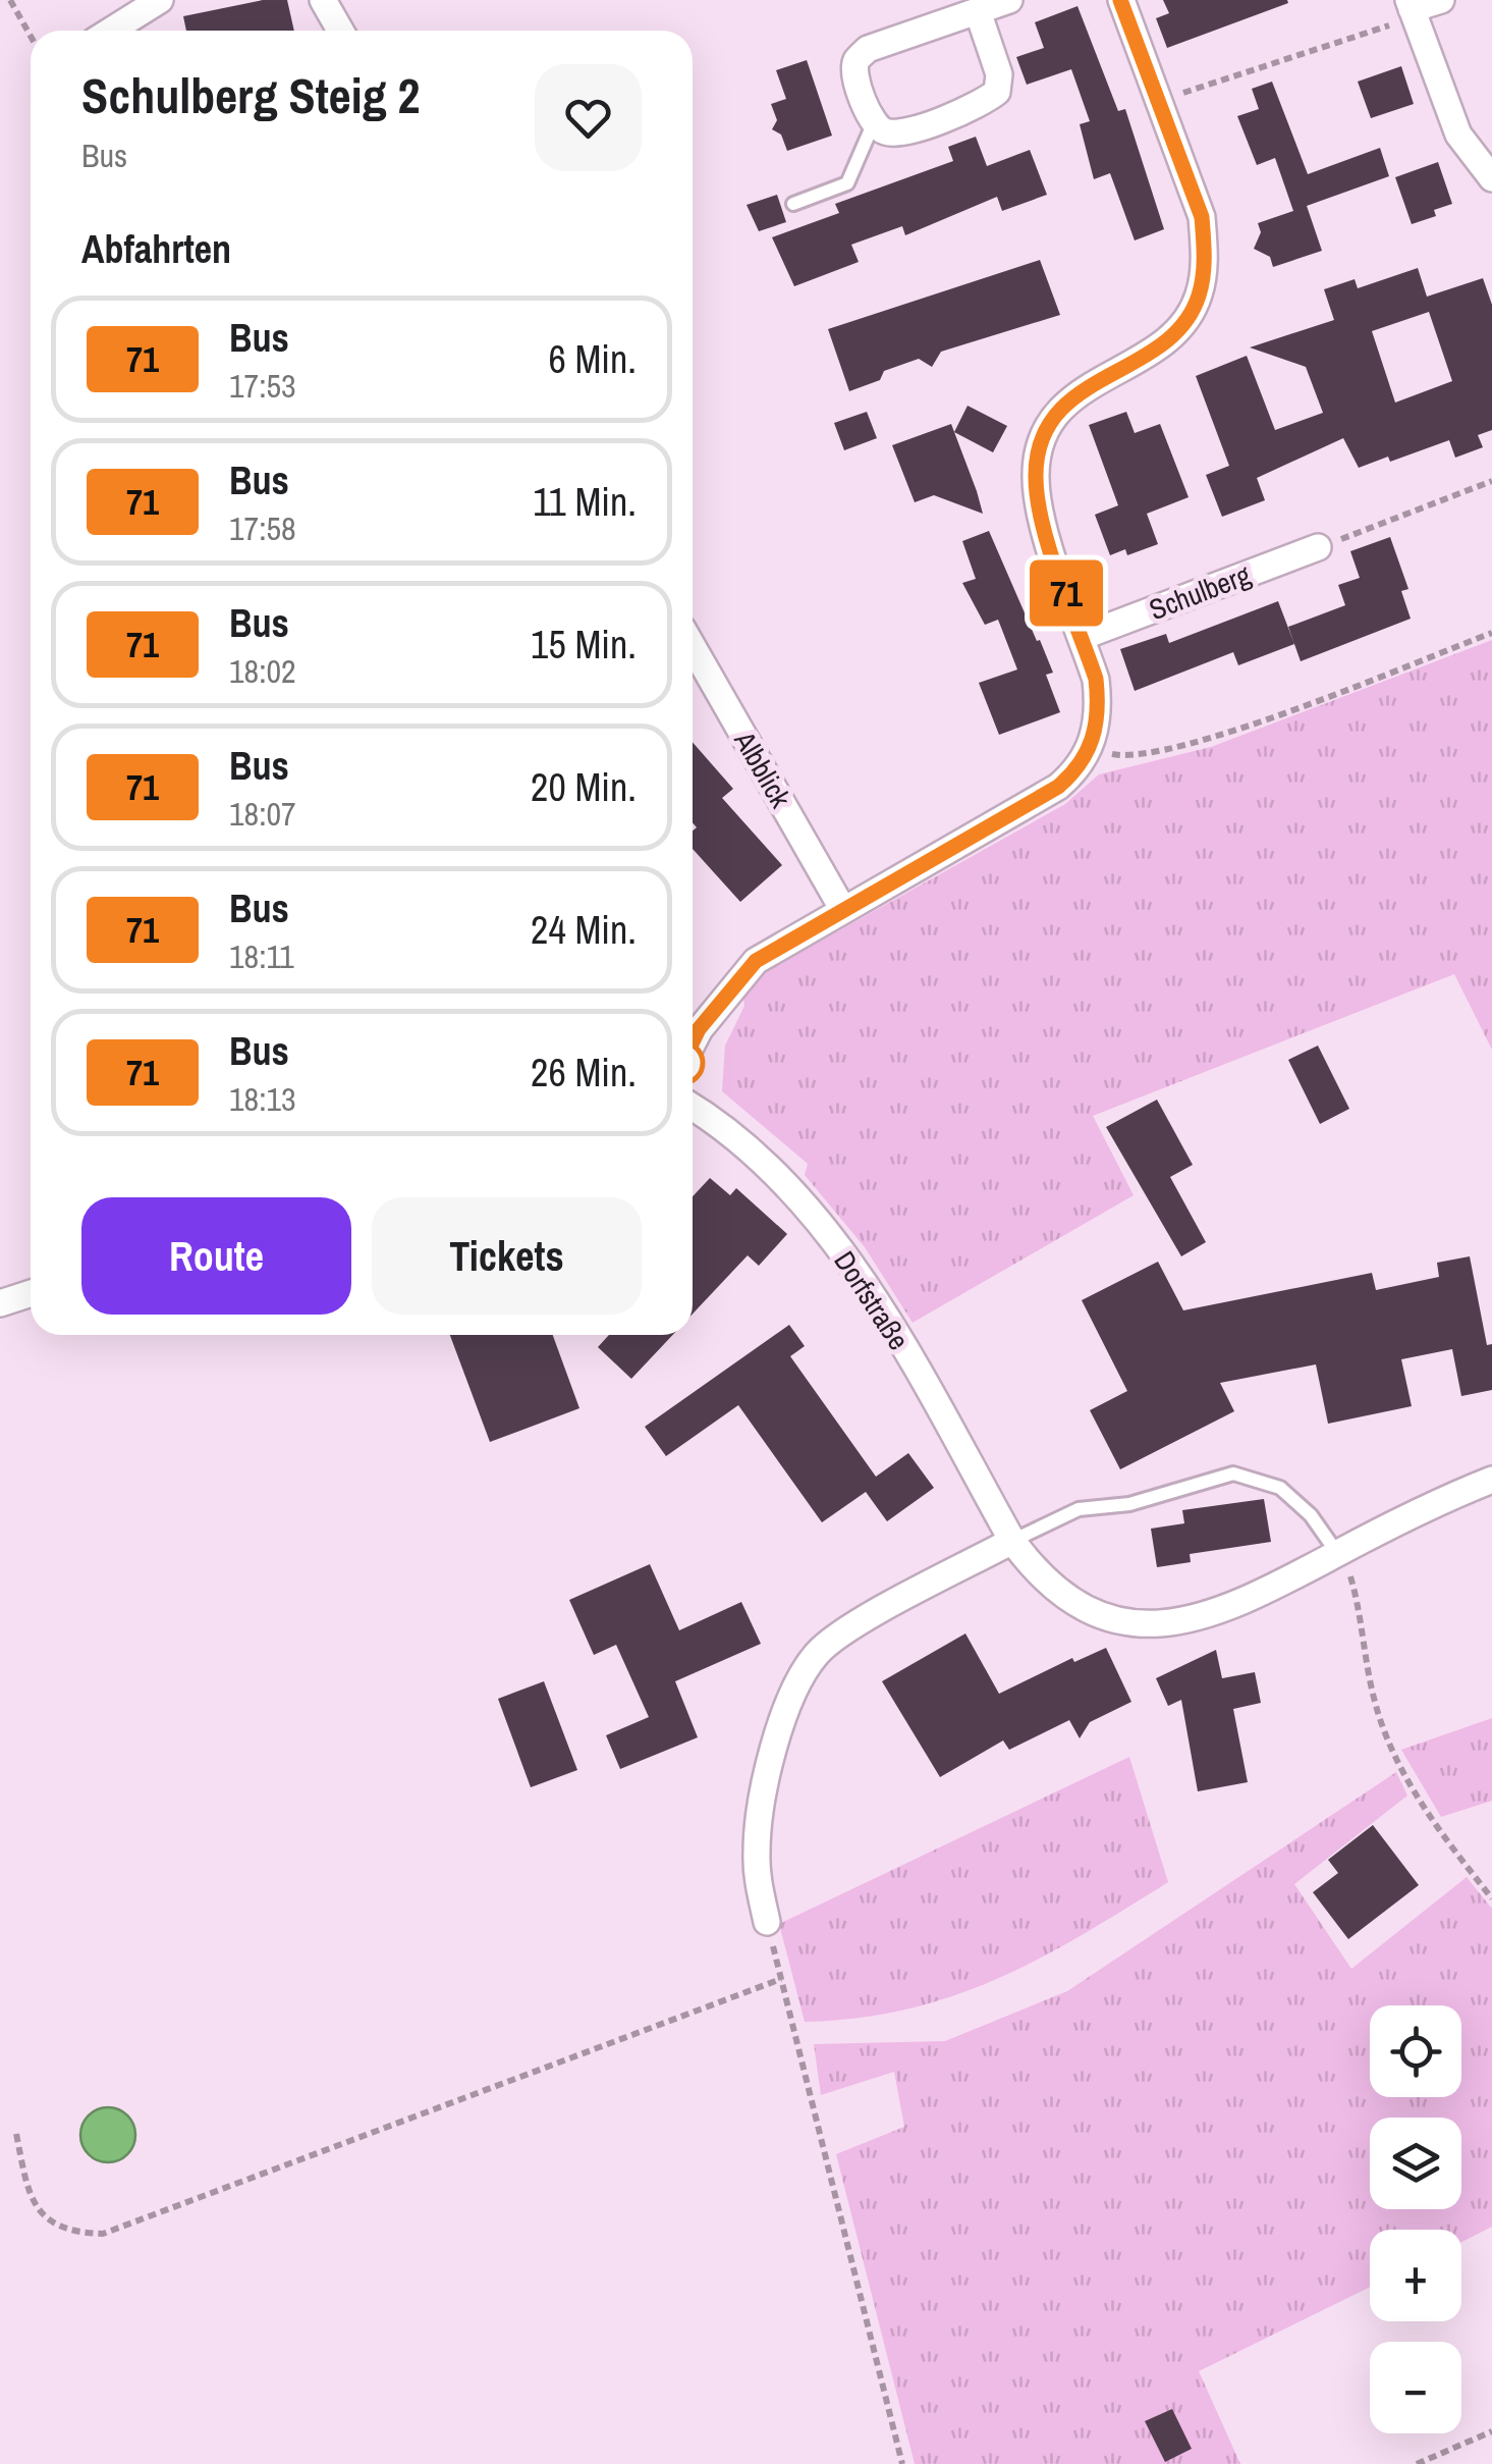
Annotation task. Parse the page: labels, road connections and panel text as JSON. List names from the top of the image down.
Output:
{
  "streets": {
    "street": ["Schulberg", "Albblick", "Dorfstraße"]
  },
  "lines": ["bus line 71"],
  "page": {
    "on_map": "71",
    "heading": [
      ["Schulberg Steig 2", "Bus"],
      "Abfahrten"
    ],
    "list": [
      {
        "mark": "71",
        "name": "Bus",
        "note": "17:53",
        "value": "6 Min."
      },
      {
        "mark": "71",
        "name": "Bus",
        "note": "17:58",
        "value": "11 Min."
      },
      {
        "mark": "71",
        "name": "Bus",
        "note": "18:02",
        "value": "15 Min."
      },
      {
        "mark": "71",
        "name": "Bus",
        "note": "18:07",
        "value": "20 Min."
      },
      {
        "mark": "71",
        "name": "Bus",
        "note": "18:11",
        "value": "24 Min."
      },
      {
        "mark": "71",
        "name": "Bus",
        "note": "18:13",
        "value": "26 Min."
      }
    ],
    "buttons": ["Route", "Tickets"],
    "map_buttons": ["+", "−"]
  }
}
